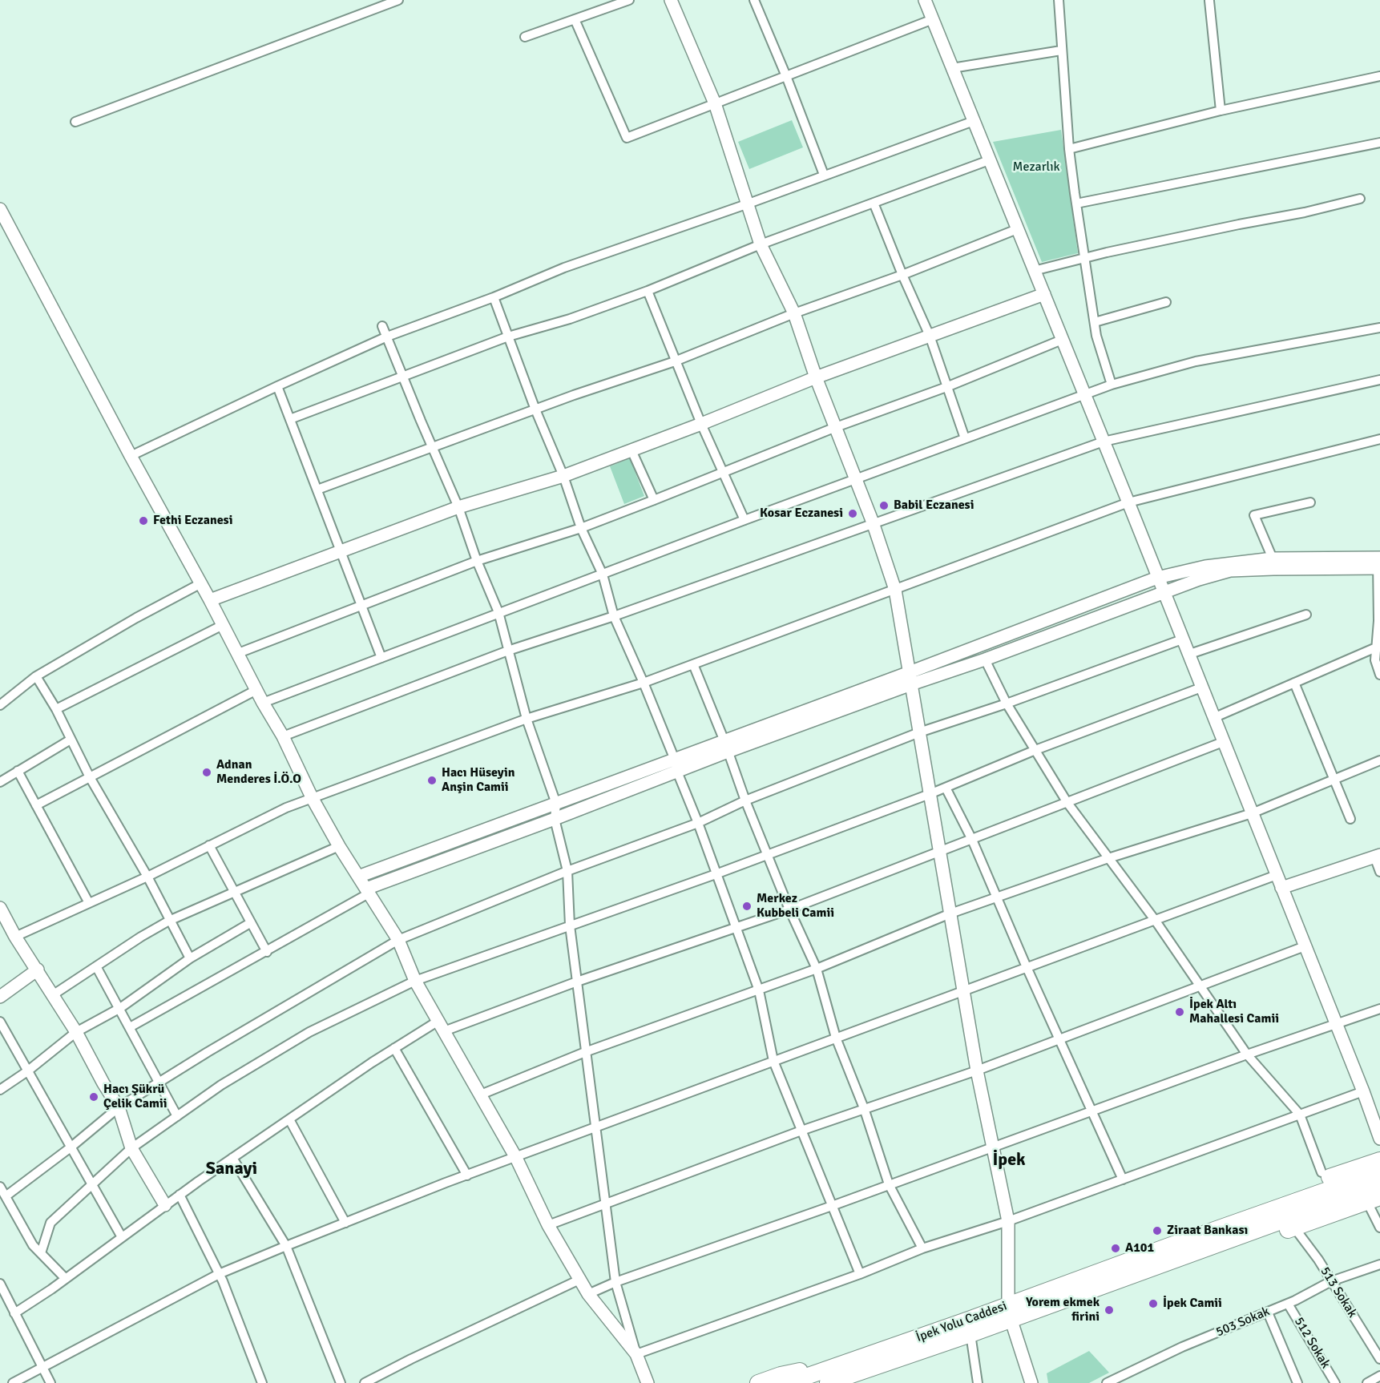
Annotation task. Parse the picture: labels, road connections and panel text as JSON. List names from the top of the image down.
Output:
{
  "streets": {
    "highway": ["İpek Yolu Caddesi"],
    "street": ["513 Sokak", "503 Sokak", "512 Sokak"]
  },
  "crossings": [
    ["513 Sokak", "503 Sokak"],
    ["503 Sokak", "512 Sokak"]
  ],
  "districts": ["İpek", "Sanayi"],
  "parks": ["Mezarlık"],
  "places": [
    "Babil Eczanesi",
    "Kosar Eczanesi",
    "Fethi Eczanesi",
    "Adnan Menderes İ.Ö.O",
    "Hacı Hüseyin Anşin Camii",
    "Merkez Kubbeli Camii",
    "İpek Altı Mahallesi Camii",
    "Hacı Şükrü Çelik Camii",
    "Ziraat Bankası",
    "A101",
    "İpek Camii",
    "Yorem ekmek firini"
  ]
}
